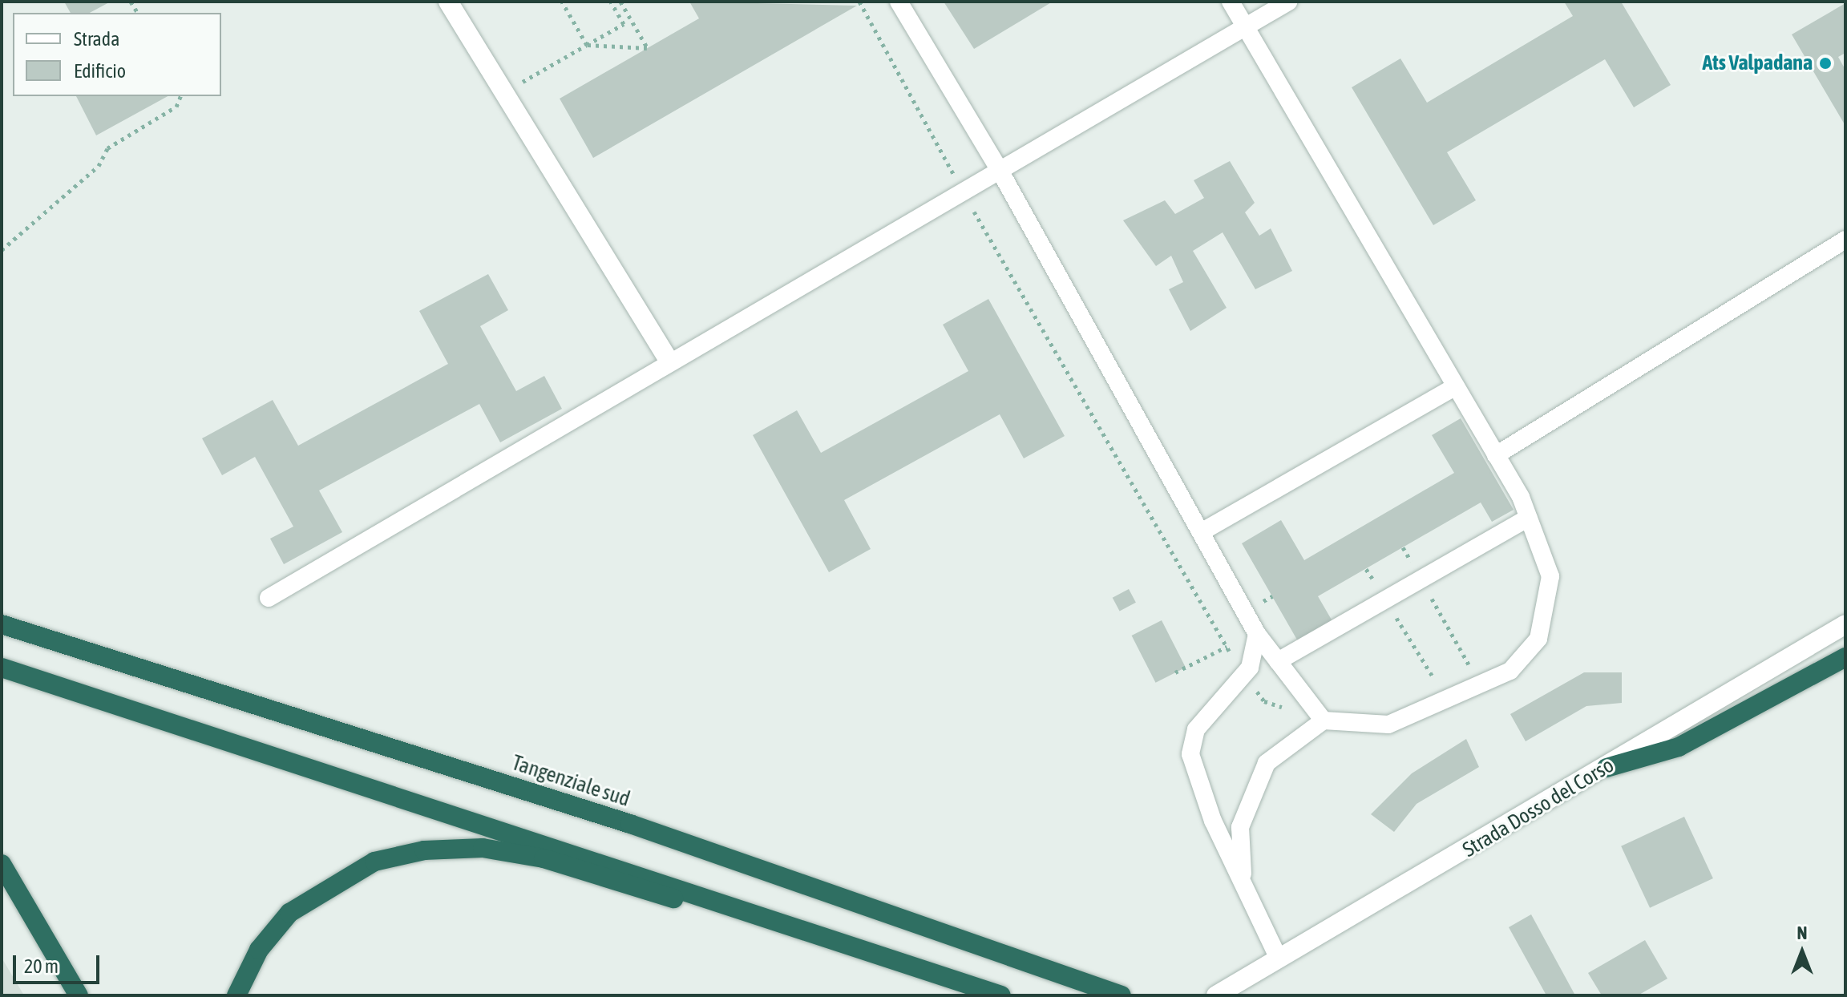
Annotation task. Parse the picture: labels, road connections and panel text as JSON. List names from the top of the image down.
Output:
{
  "streets": {
    "highway": ["Tangenziale sud"],
    "main road": ["Strada Dosso del Corso"]
  },
  "places": ["Ats Valpadana"],
  "legend": ["Strada", "Edificio"],
  "scale_bar": "20 m",
  "north": "top"
}
